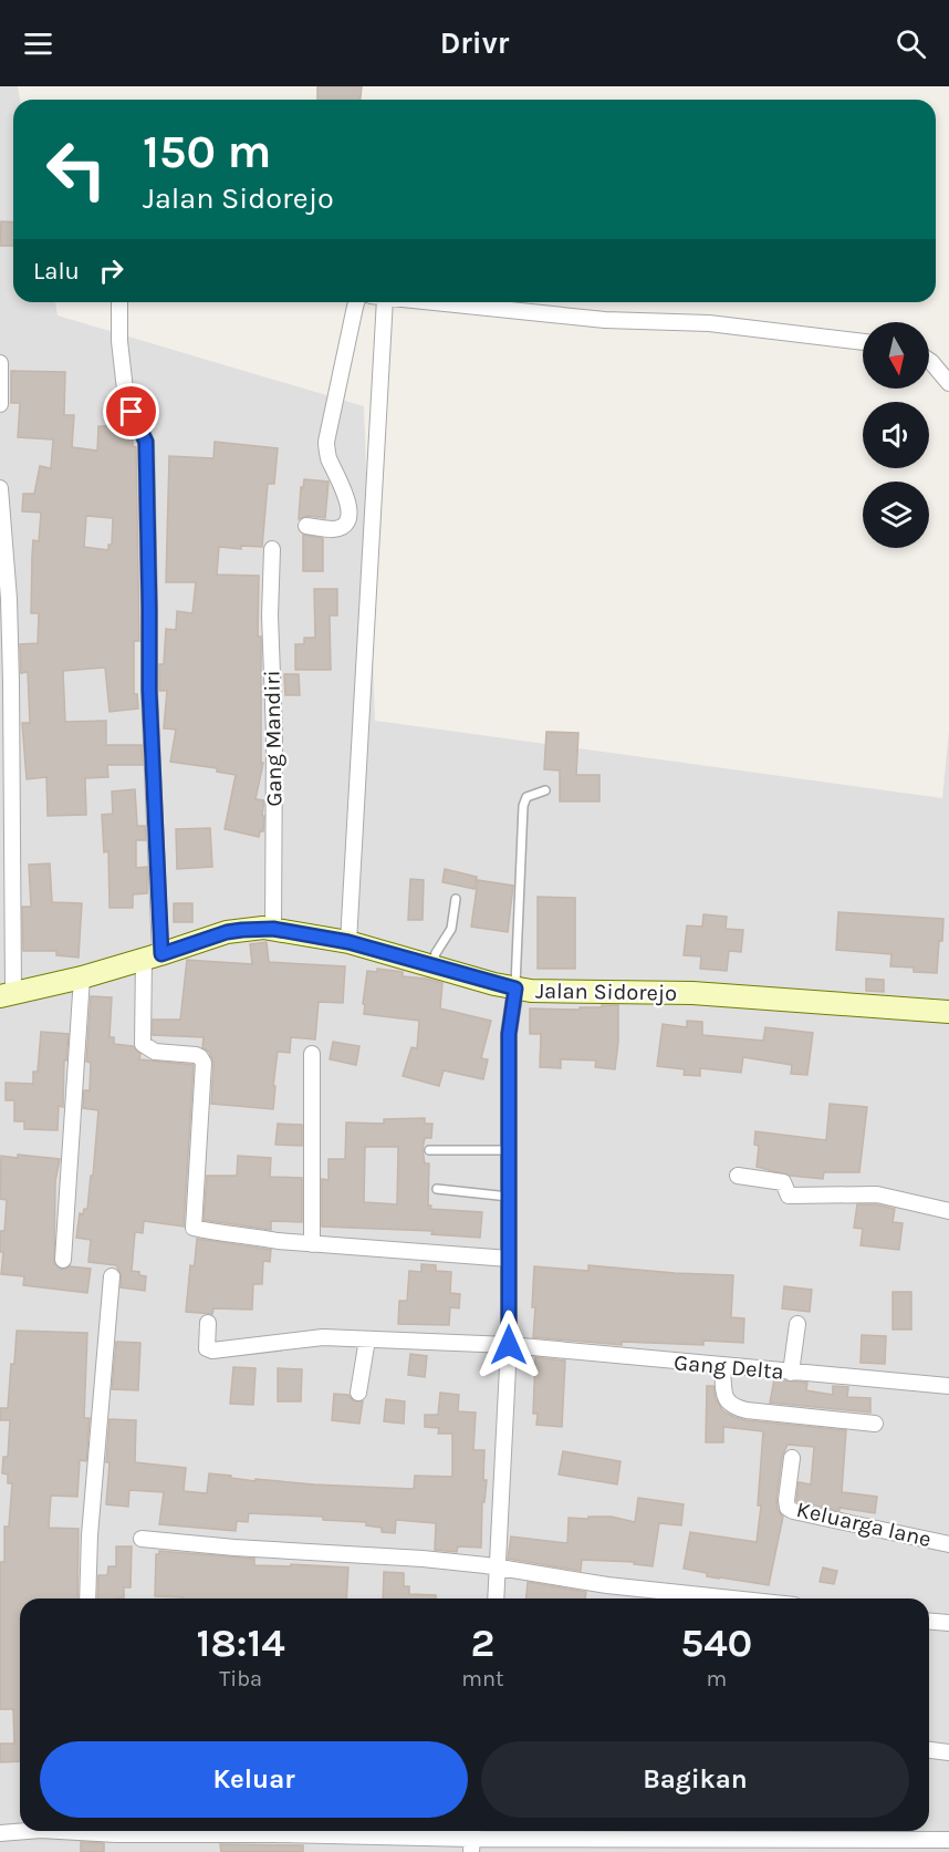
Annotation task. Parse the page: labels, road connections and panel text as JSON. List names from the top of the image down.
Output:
{
  "streets": {
    "street": [
      "Gang Mandiri",
      "Jalan Sidorejo",
      "Gang Delta",
      "Keluarga lane"
    ]
  },
  "crossings": [
    ["Gang Mandiri", "Jalan Sidorejo"]
  ],
  "north": "bottom",
  "page": {
    "header": "Drivr",
    "turn": ["150 m", "Jalan Sidorejo"],
    "then": "Lalu",
    "eta": [
      "18:14",
      "Tiba",
      "2",
      "mnt",
      "540",
      "m"
    ],
    "buttons": ["Keluar", "Bagikan"]
  }
}
